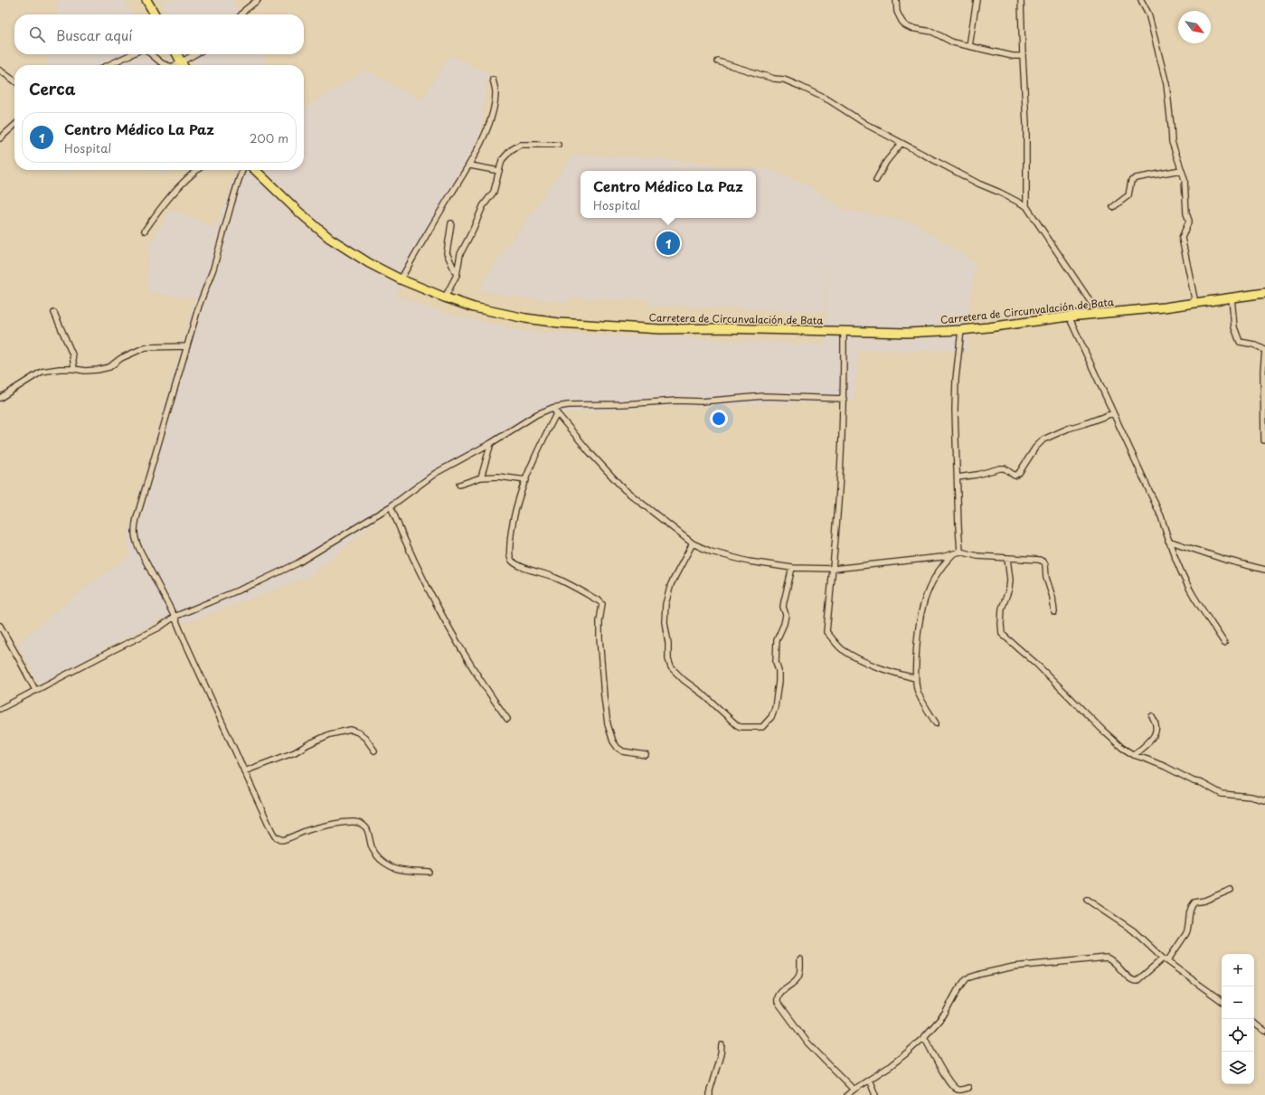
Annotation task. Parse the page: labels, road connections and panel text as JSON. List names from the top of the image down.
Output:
{
  "streets": {
    "main road": ["Carretera de Circunvalación de Bata"]
  },
  "north": "bottom right",
  "page": {
    "search": "Buscar aquí",
    "heading": "Cerca",
    "list": [
      {
        "mark": "1",
        "name": "Centro Médico La Paz",
        "note": "Hospital",
        "value": "200 m"
      }
    ],
    "popup": ["Centro Médico La Paz", "Hospital"],
    "pins": "1",
    "map_buttons": ["+", "−"]
  }
}
